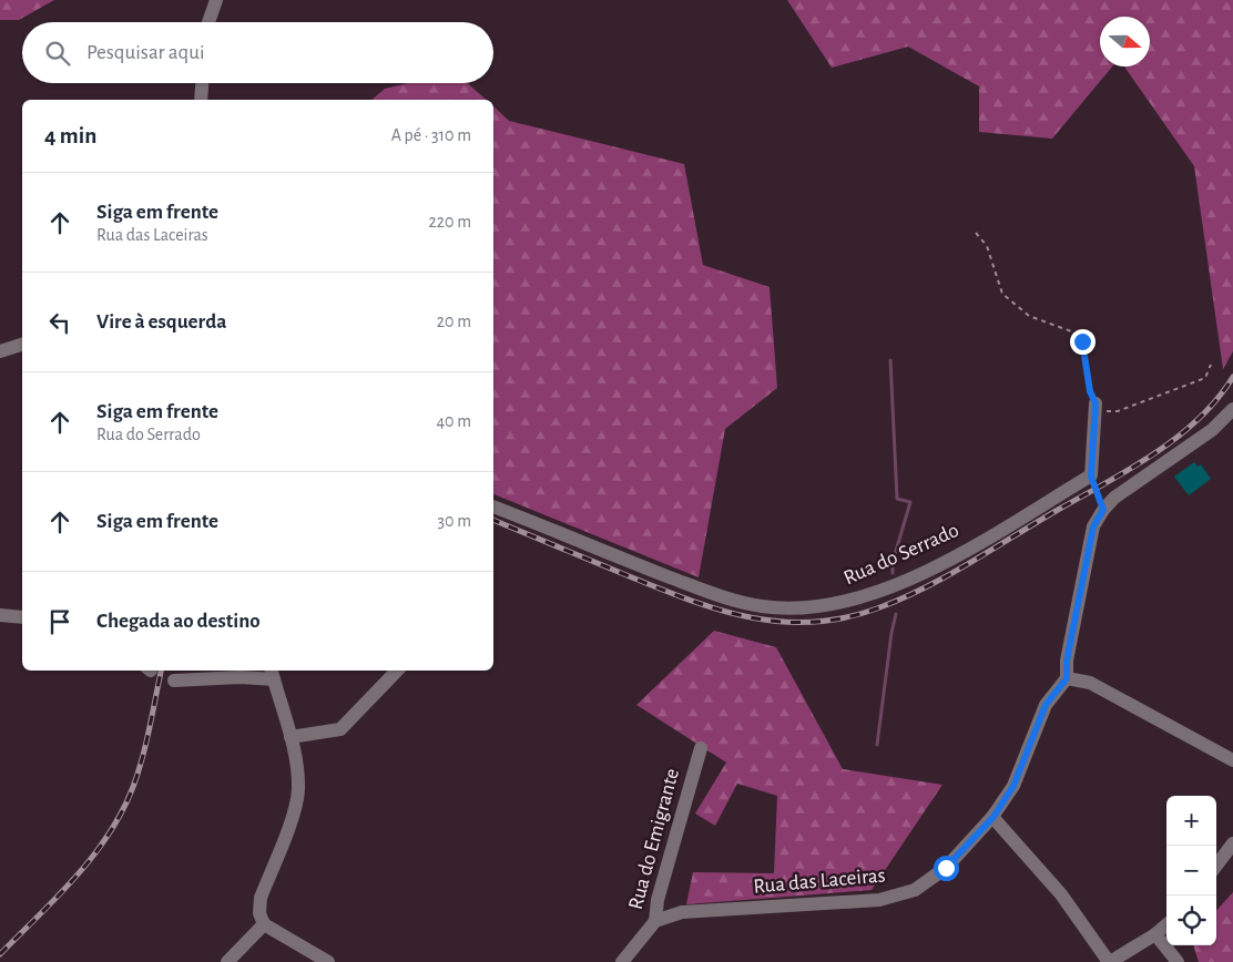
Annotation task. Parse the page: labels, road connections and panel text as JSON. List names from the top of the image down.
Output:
{
  "streets": {
    "street": ["Rua do Serrado", "Rua do Emigrante", "Rua das Laceiras"]
  },
  "crossings": [
    ["Rua do Emigrante", "Rua das Laceiras"]
  ],
  "north": "right",
  "page": {
    "search": "Pesquisar aqui",
    "heading": ["4 min", "A pé · 310 m"],
    "list": [
      ["Siga em frente", "Rua das Laceiras", "220 m"],
      ["Vire à esquerda", "20 m"],
      ["Siga em frente", "Rua do Serrado", "40 m"],
      ["Siga em frente", "30 m"],
      "Chegada ao destino"
    ],
    "map_buttons": ["+", "−"]
  }
}
